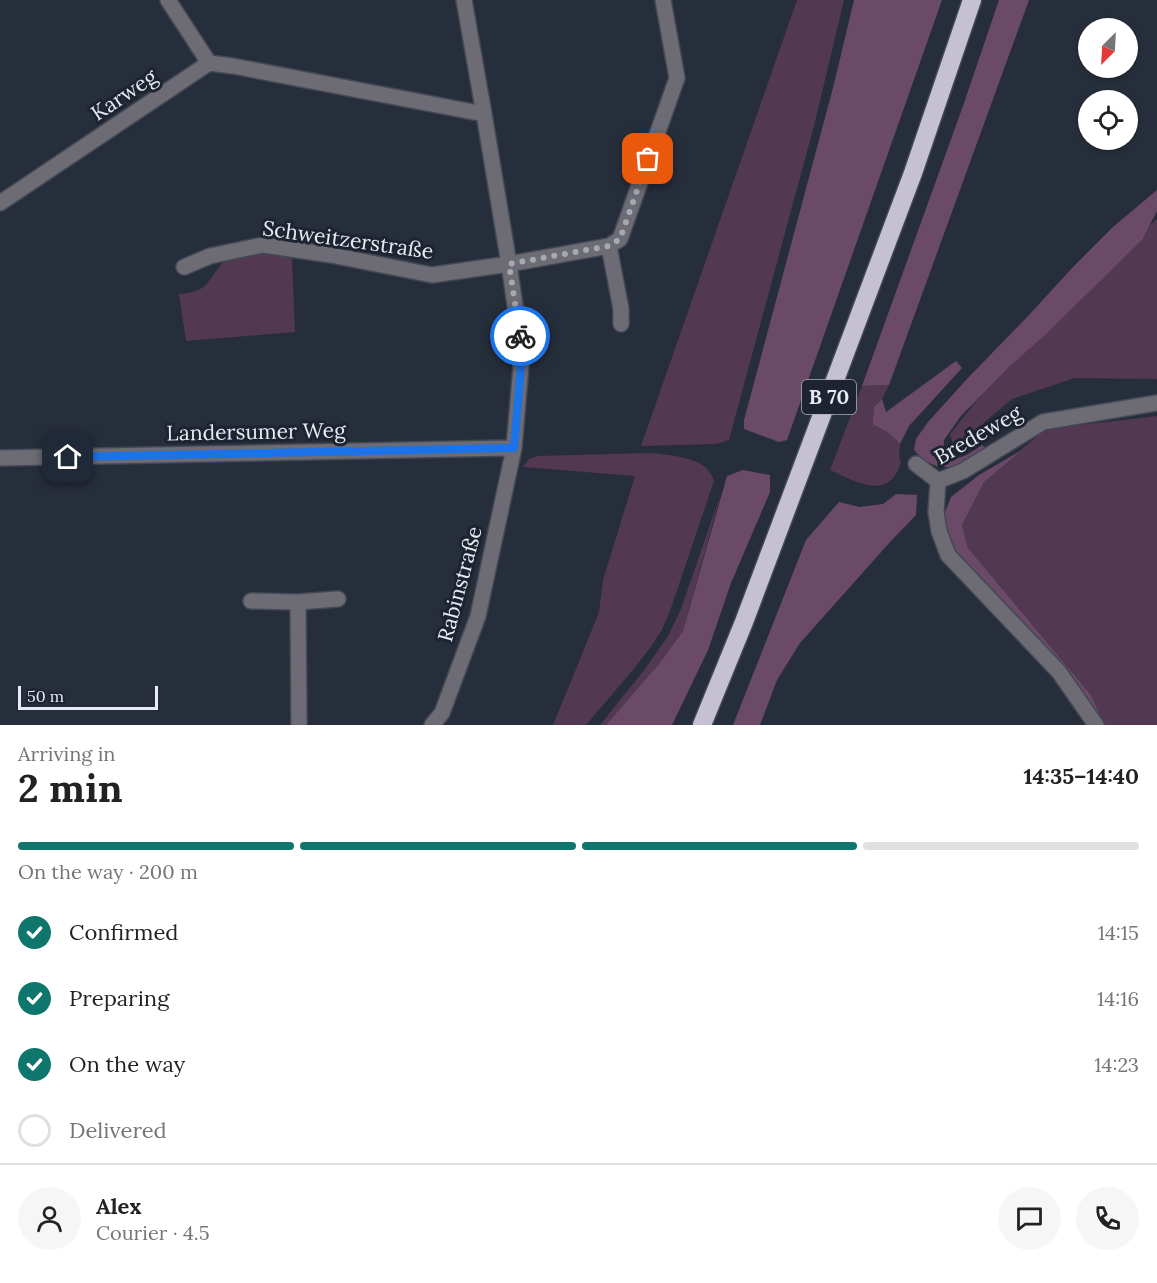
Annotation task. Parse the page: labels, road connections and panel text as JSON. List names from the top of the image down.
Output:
{
  "streets": {
    "highway": ["B 70"],
    "street": [
      "Karweg",
      "Schweitzerstraße",
      "Landersumer Weg",
      "Bredeweg",
      "Rabinstraße"
    ]
  },
  "crossings": [
    ["Landersumer Weg", "Rabinstraße"]
  ],
  "scale_bar": "50 m",
  "north": "bottom left",
  "page": {
    "scale": "50 m",
    "heading": ["2 min", "Arriving in", "14:35–14:40"],
    "panel": ["Alex", "Courier · 4.5"],
    "bar": "On the way · 200 m",
    "list": [
      ["Confirmed", "14:15"],
      ["Preparing", "14:16"],
      ["On the way", "14:23"],
      "Delivered"
    ]
  }
}
